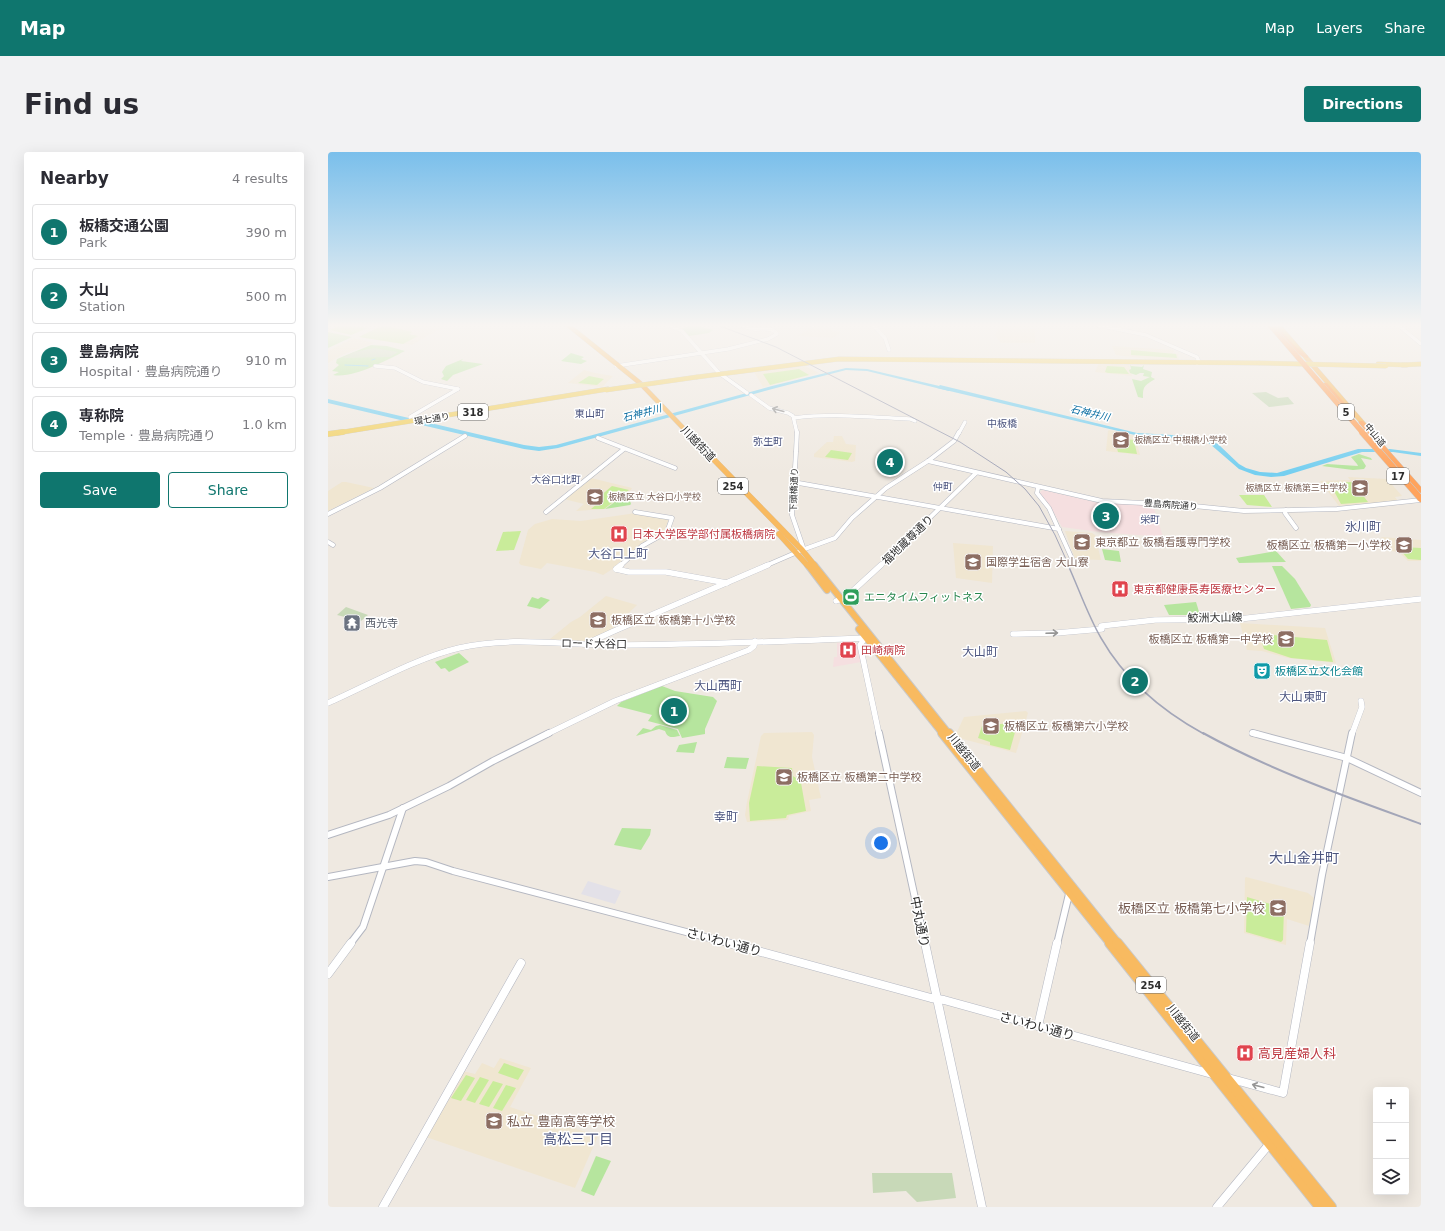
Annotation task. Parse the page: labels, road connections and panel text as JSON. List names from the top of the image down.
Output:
{
  "streets": {
    "highway": [
      "5",
      "中山道",
      "川越街道",
      "17",
      "254"
    ],
    "main road": [
      "318",
      "環七通り",
      "鮫洲大山線",
      "ロード大谷口"
    ],
    "street": [
      "下頭橋通り",
      "豊島病院通り",
      "福地蔵尊通り",
      "中丸通り",
      "さいわい通り"
    ]
  },
  "crossings": [
    ["5", "中山道"],
    ["5", "豊島病院通り"],
    ["中山道", "豊島病院通り"],
    ["川越街道", "下頭橋通り"],
    ["川越街道", "福地蔵尊通り"],
    ["川越街道", "ロード大谷口"],
    ["川越街道", "中丸通り"],
    ["川越街道", "さいわい通り"],
    ["豊島病院通り", "福地蔵尊通り"],
    ["ロード大谷口", "中丸通り"],
    ["中丸通り", "さいわい通り"]
  ],
  "one_way": ["鮫洲大山線"],
  "districts": [
    "東山町",
    "中板橋",
    "弥生町",
    "大谷口北町",
    "仲町",
    "栄町",
    "氷川町",
    "大谷口上町",
    "大山町",
    "大山西町",
    "大山東町",
    "幸町",
    "大山金井町",
    "高松三丁目"
  ],
  "water": ["石神井川"],
  "places": {
    "school or university": [
      "板橋区立 中根橋小学校",
      "板橋区立 板橋第三中学校",
      "板橋区立 大谷口小学校",
      "東京都立 板橋看護専門学校",
      "板橋区立 板橋第一小学校",
      "国際学生宿舎 大山寮",
      "板橋区立 板橋第十小学校",
      "板橋区立 板橋第一中学校",
      "板橋区立 板橋第六小学校",
      "板橋区立 板橋第二中学校",
      "板橋区立 板橋第七小学校",
      "私立 豊南高等学校"
    ],
    "hospital": [
      "日本大学医学部付属板橋病院",
      "東京都健康長寿医療センター",
      "田崎病院",
      "高見産婦人科"
    ],
    "sports": ["エニタイムフィットネス"],
    "temple": ["西光寺"],
    "theatre": ["板橋区立文化会館"]
  },
  "page": {
    "header": "Map",
    "nav": ["Map", "Layers", "Share"],
    "buttons": [
      "Directions",
      ["Save", "Share"]
    ],
    "title": "Find us",
    "heading": ["Nearby", "4 results"],
    "list": [
      {
        "mark": "1",
        "name": "板橋交通公園",
        "note": "Park",
        "value": "390 m"
      },
      {
        "mark": "2",
        "name": "大山",
        "note": "Station",
        "value": "500 m"
      },
      {
        "mark": "3",
        "name": "豊島病院",
        "note": "Hospital · 豊島病院通り",
        "value": "910 m"
      },
      {
        "mark": "4",
        "name": "専称院",
        "note": "Temple · 豊島病院通り",
        "value": "1.0 km"
      }
    ],
    "pins": [
      "4",
      "3",
      "2",
      "1"
    ],
    "map_buttons": ["+", "−"]
  }
}
